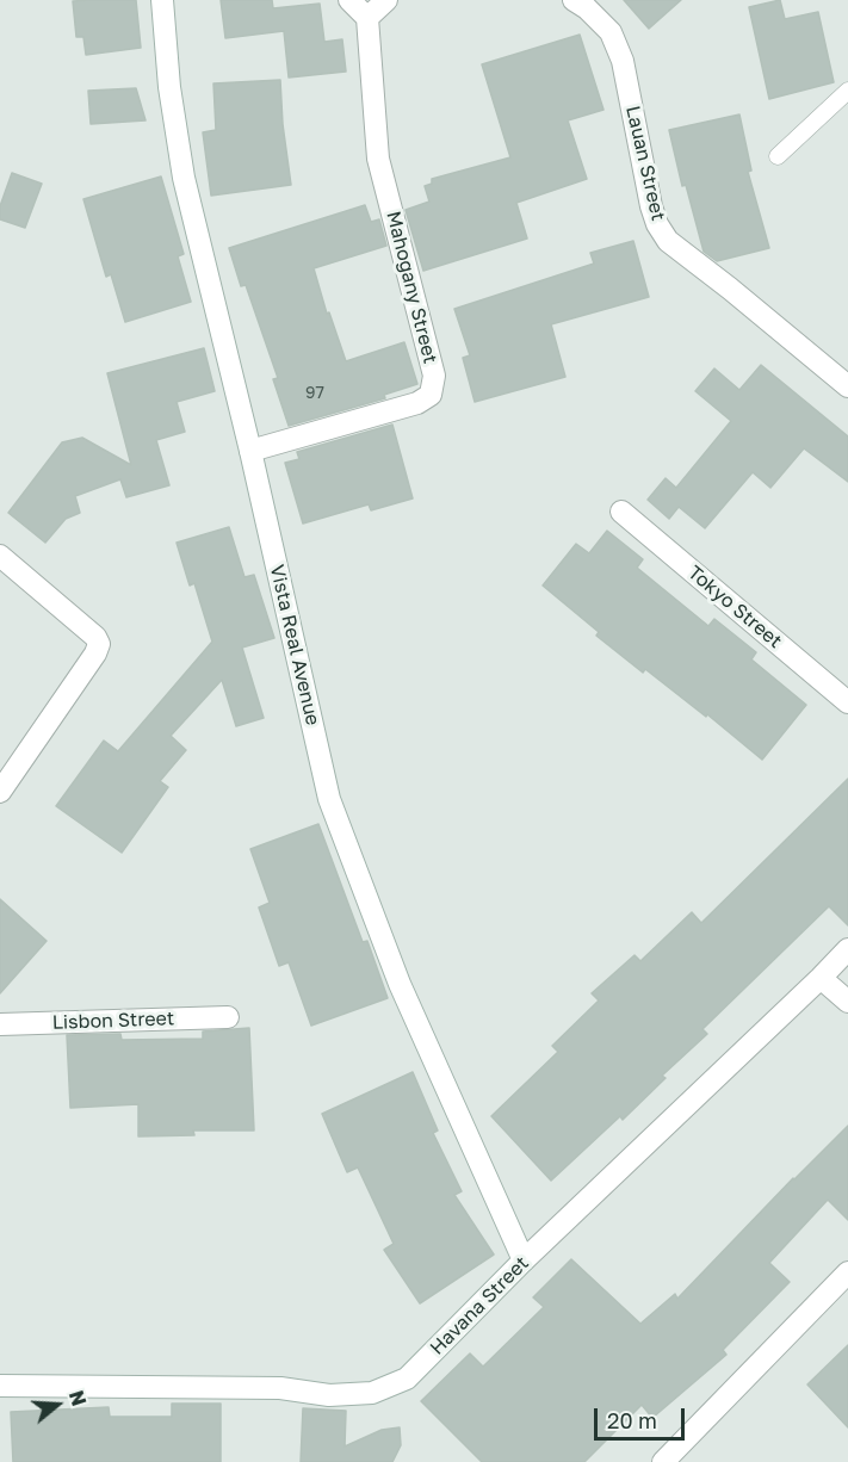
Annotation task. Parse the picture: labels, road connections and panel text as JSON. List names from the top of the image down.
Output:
{
  "streets": {
    "street": [
      "Lauan Street",
      "Mahogany Street",
      "Tokyo Street",
      "Vista Real Avenue",
      "Lisbon Street",
      "Havana Street"
    ]
  },
  "crossings": [
    ["Mahogany Street", "Vista Real Avenue"],
    ["Vista Real Avenue", "Havana Street"]
  ],
  "house_numbers": ["97"],
  "scale_bar": "20 m",
  "north": "right"
}
